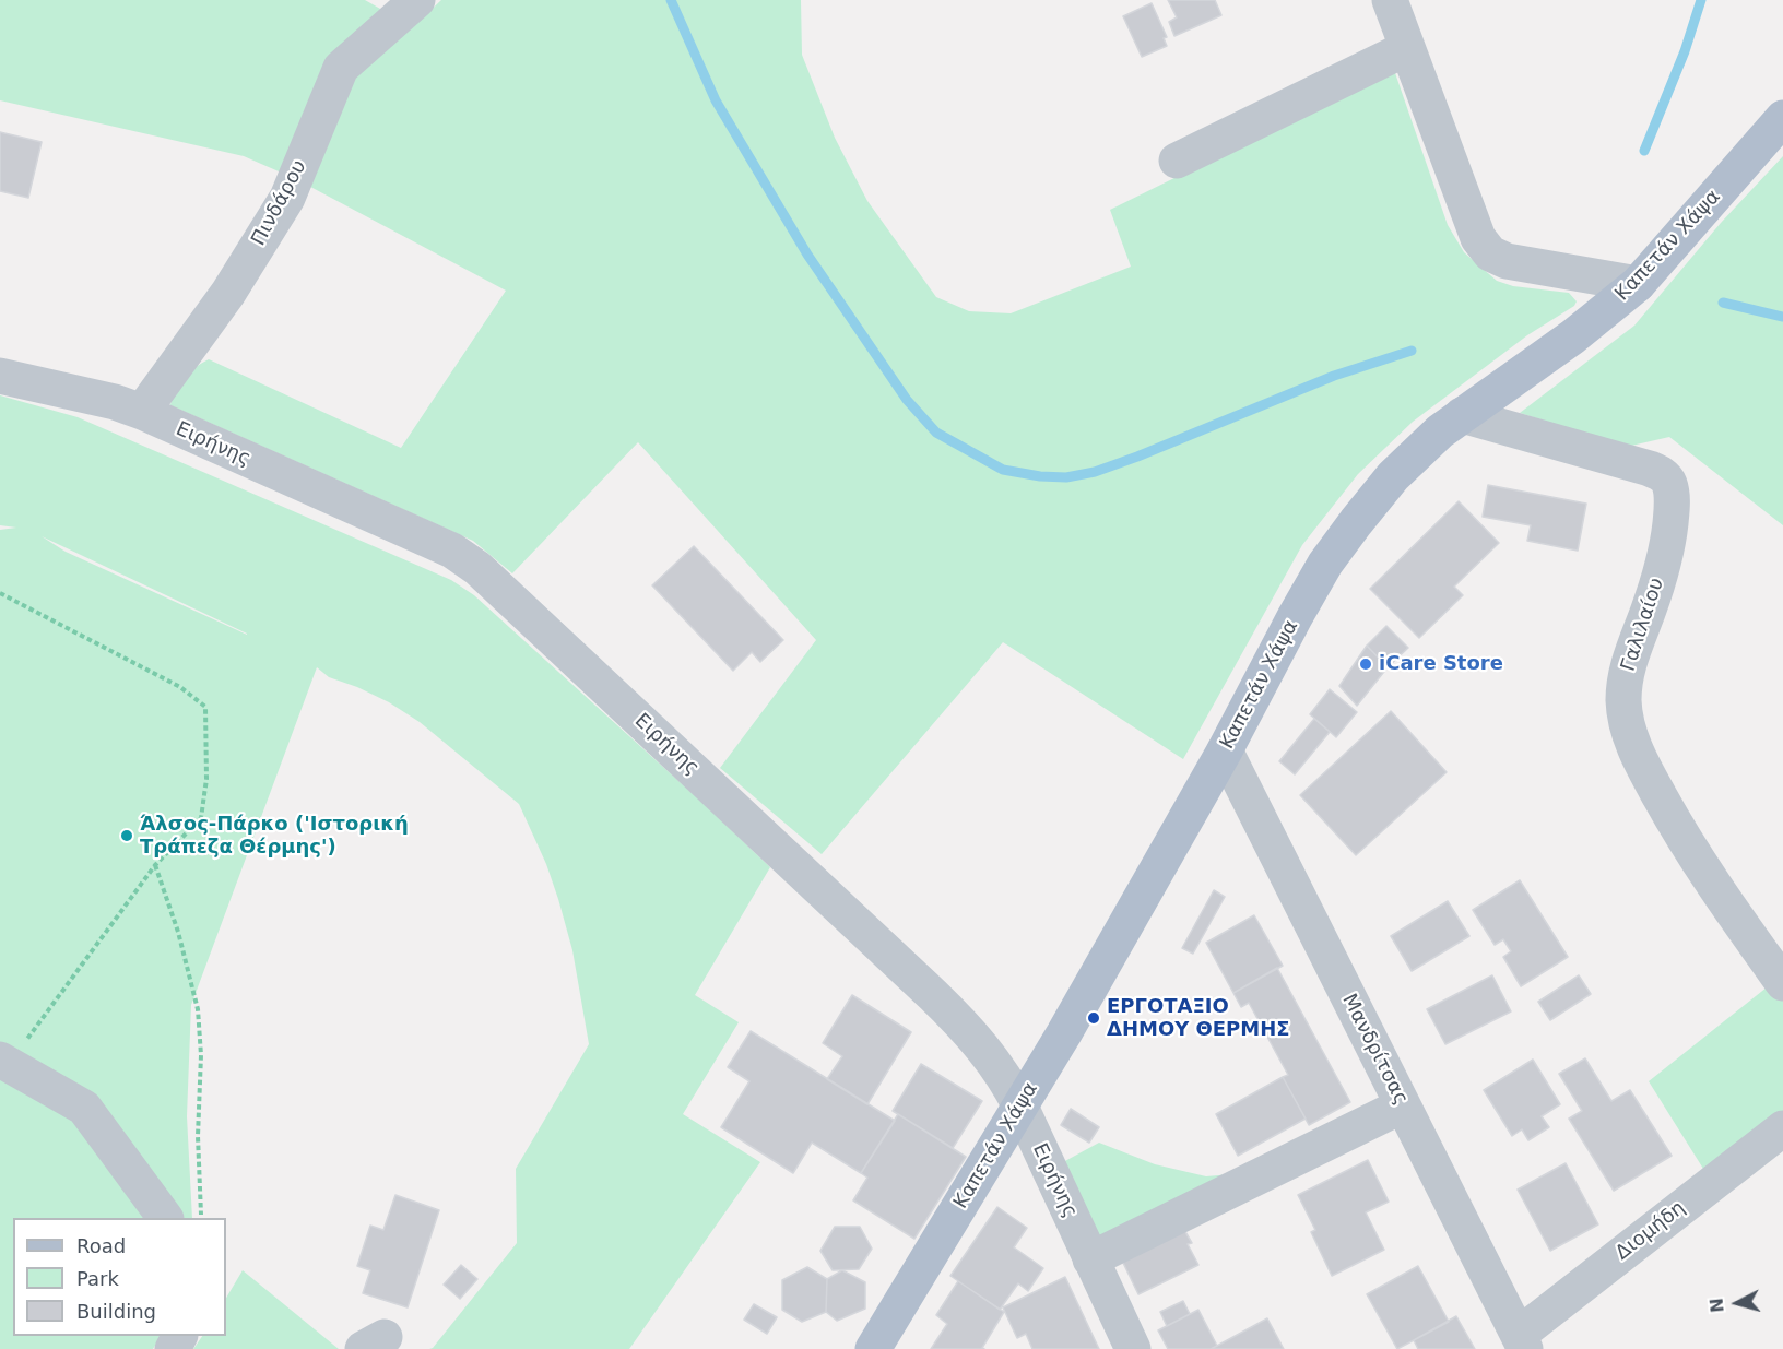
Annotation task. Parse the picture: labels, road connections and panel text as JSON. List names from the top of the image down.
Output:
{
  "streets": {
    "main road": ["Καπετάν Χάψα"],
    "street": [
      "Πινδάρου",
      "Ειρήνης",
      "Γαλιλαίου",
      "Μανδρίτσας",
      "Διομήδη"
    ]
  },
  "crossings": [
    ["Πινδάρου", "Ειρήνης"],
    ["Καπετάν Χάψα", "Ειρήνης"],
    ["Καπετάν Χάψα", "Γαλιλαίου"],
    ["Καπετάν Χάψα", "Μανδρίτσας"],
    ["Μανδρίτσας", "Διομήδη"]
  ],
  "places": ["iCare Store", "Άλσος-Πάρκο ('Ιστορική Τράπεζα Θέρμης')", "ΕΡΓΟΤΑΞΙΟ ΔΗΜΟΥ ΘΕΡΜΗΣ"],
  "legend": ["Road", "Park", "Building"],
  "north": "left"
}
